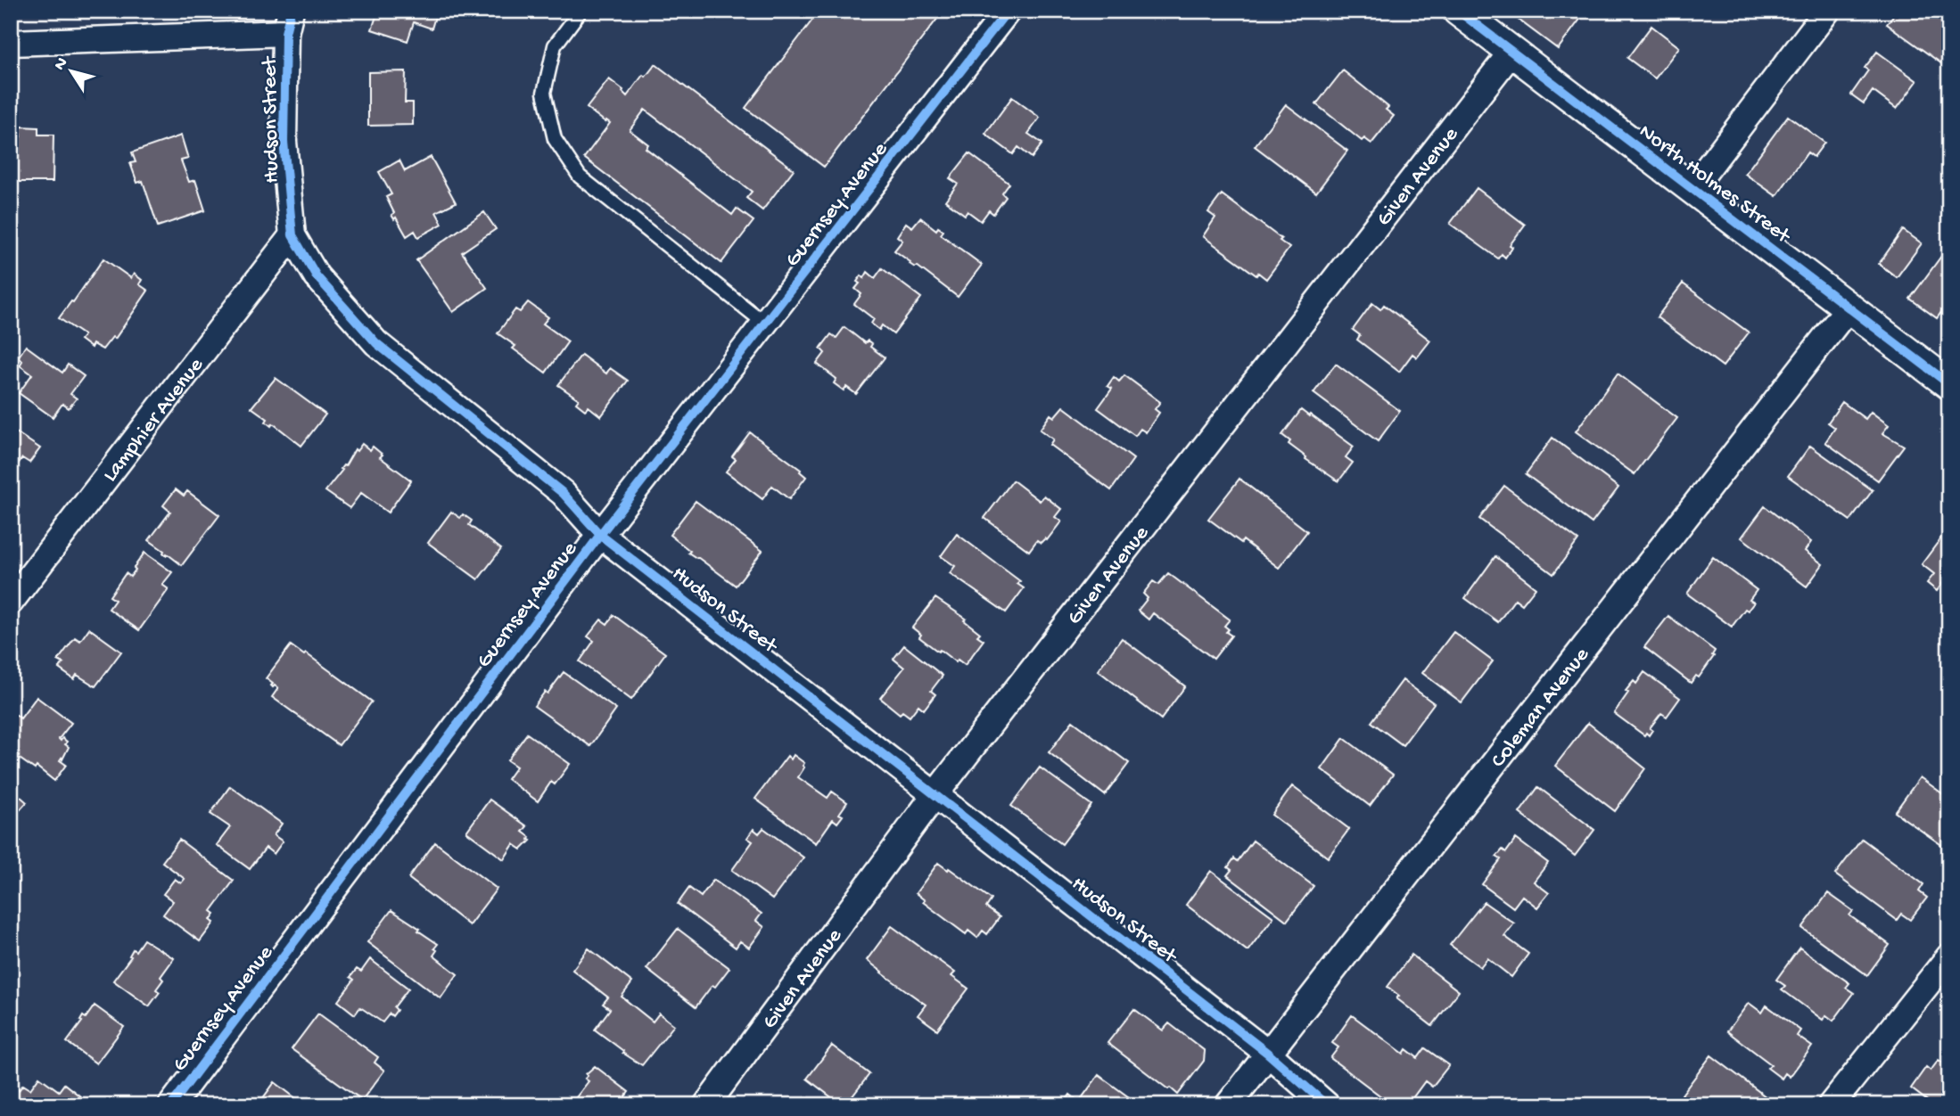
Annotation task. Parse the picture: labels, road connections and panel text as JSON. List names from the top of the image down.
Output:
{
  "streets": {
    "street": [
      "Hudson Street",
      "Given Avenue",
      "North Holmes Street",
      "Guernsey Avenue",
      "Lamphier Avenue",
      "Coleman Avenue"
    ]
  },
  "crossings": [
    ["Hudson Street", "Given Avenue"],
    ["Hudson Street", "Guernsey Avenue"],
    ["Hudson Street", "Lamphier Avenue"],
    ["Hudson Street", "Coleman Avenue"],
    ["Given Avenue", "North Holmes Street"],
    ["North Holmes Street", "Coleman Avenue"]
  ],
  "north": "top left"
}
